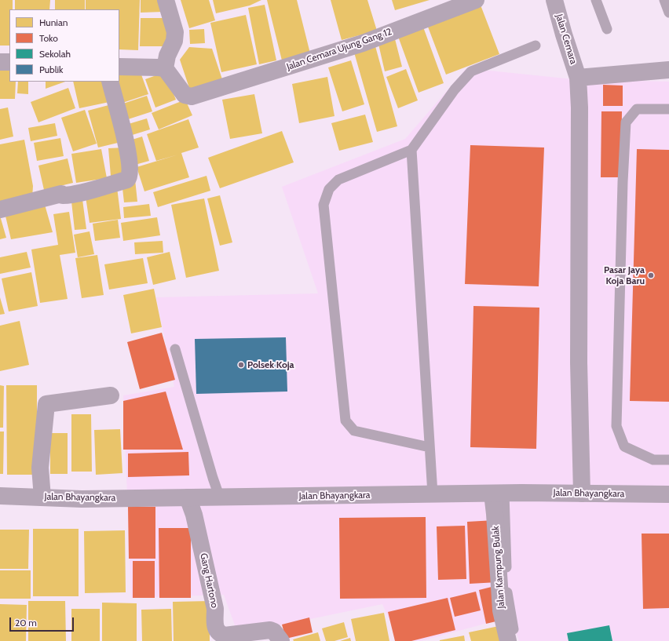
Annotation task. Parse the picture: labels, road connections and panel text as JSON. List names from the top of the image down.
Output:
{
  "streets": {
    "street": [
      "Jalan Cemara",
      "Jalan Cemara Ujung Gang 12",
      "Jalan Bhayangkara",
      "Jalan Kampung Bulak",
      "Gang Hartono"
    ]
  },
  "crossings": [
    ["Jalan Cemara", "Jalan Bhayangkara"],
    ["Jalan Bhayangkara", "Jalan Kampung Bulak"],
    ["Jalan Bhayangkara", "Gang Hartono"]
  ],
  "places": ["Pasar Jaya Koja Baru", "Polsek Koja"],
  "legend": [
    "Hunian",
    "Toko",
    "Sekolah",
    "Publik"
  ],
  "scale_bar": "20 m"
}
